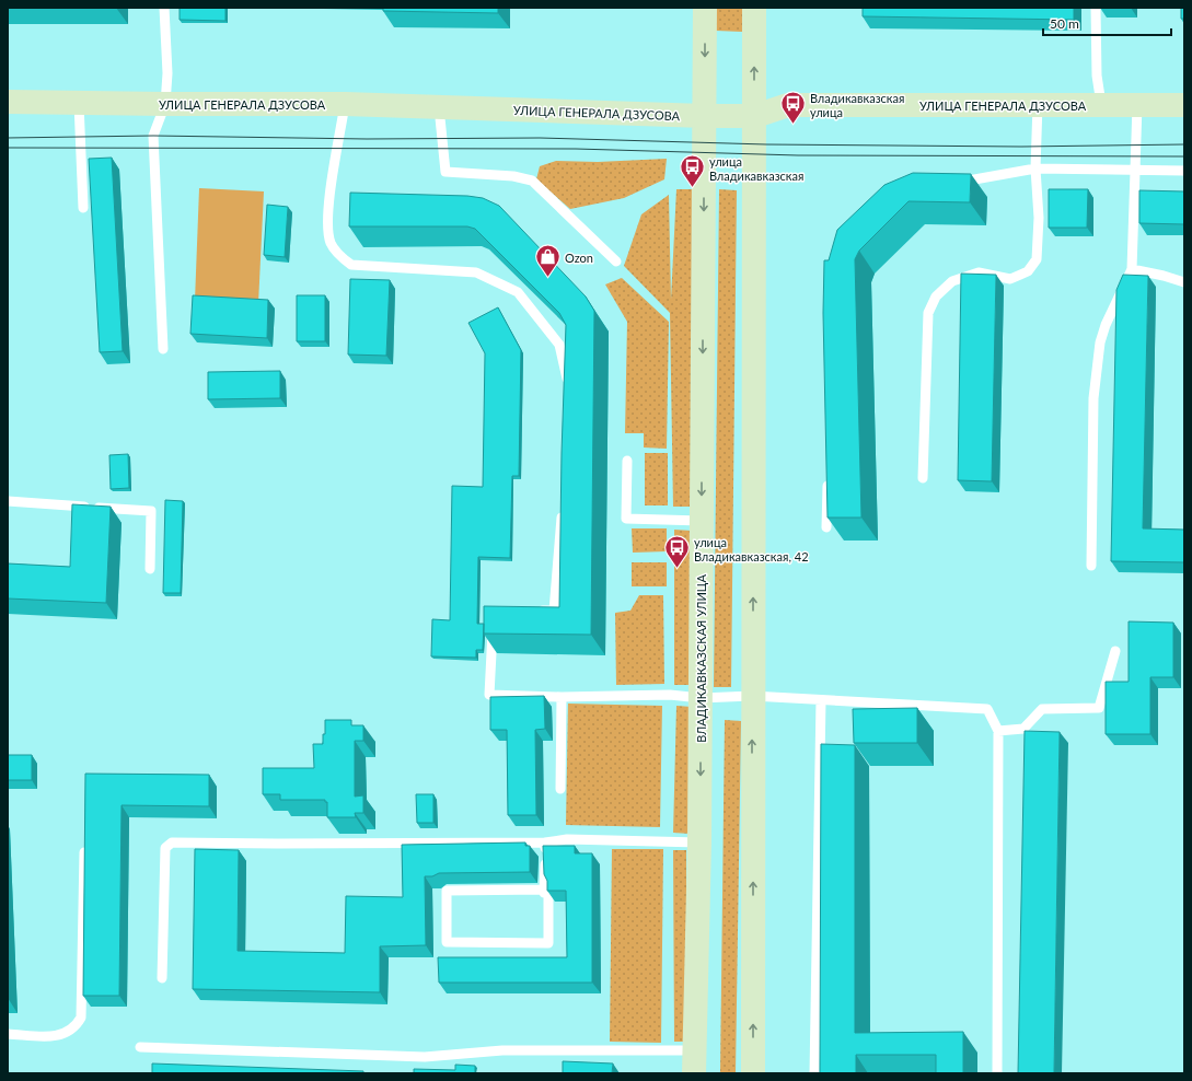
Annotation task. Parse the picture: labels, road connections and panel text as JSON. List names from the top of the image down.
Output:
{
  "streets": {
    "main road": ["УЛИЦА ГЕНЕРАЛА ДЗУСОВА", "ВЛАДИКАВКАЗСКАЯ УЛИЦА"]
  },
  "crossings": [
    ["УЛИЦА ГЕНЕРАЛА ДЗУСОВА", "ВЛАДИКАВКАЗСКАЯ УЛИЦА"]
  ],
  "places": {
    "bus stop": ["Владикавказская улица", "улица Владикавказская", "улица Владикавказская, 42"],
    "shop": ["Ozon"]
  },
  "scale_bar": "50 m"
}
